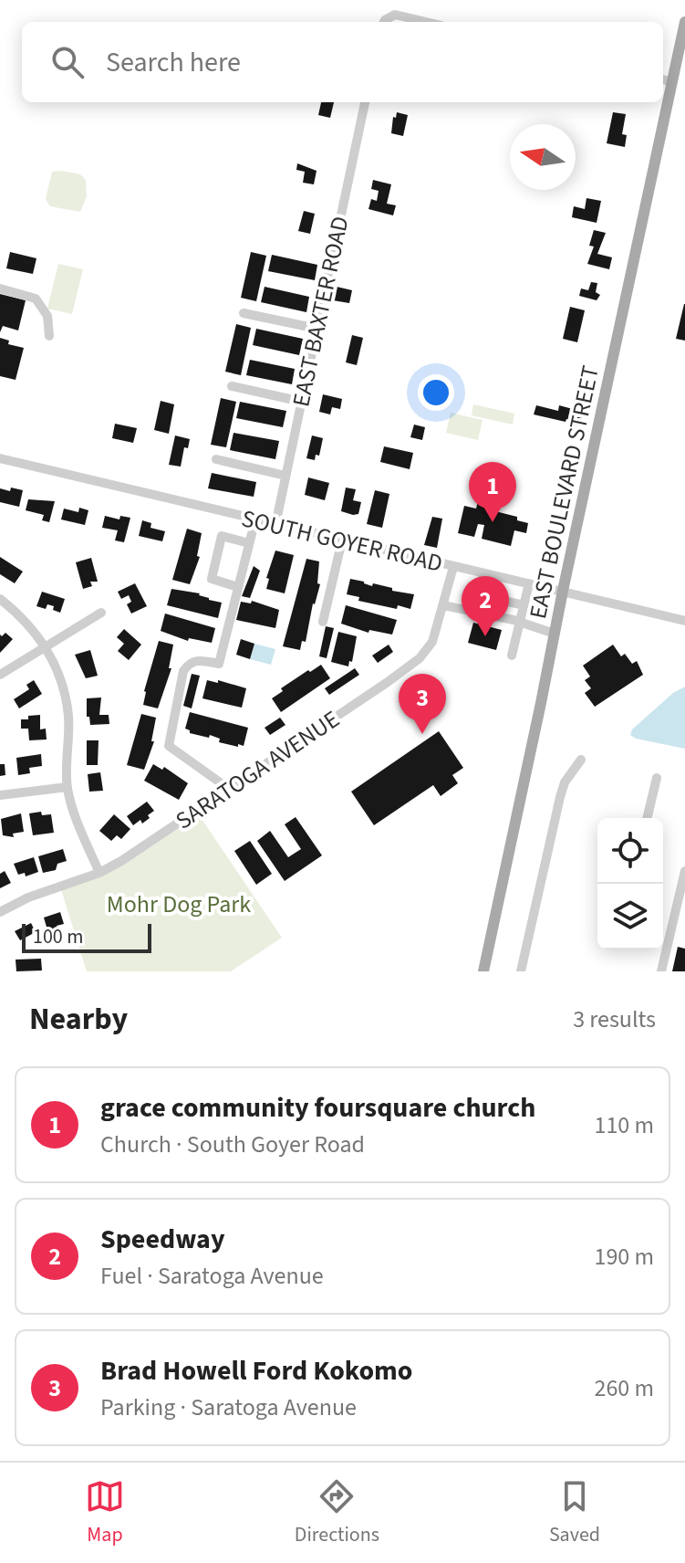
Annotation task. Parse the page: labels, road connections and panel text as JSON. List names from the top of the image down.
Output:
{
  "streets": {
    "main road": ["EAST BOULEVARD STREET"],
    "street": ["EAST BAXTER ROAD", "SOUTH GOYER ROAD", "SARATOGA AVENUE"]
  },
  "crossings": [
    ["EAST BAXTER ROAD", "SOUTH GOYER ROAD"],
    ["EAST BOULEVARD STREET", "SOUTH GOYER ROAD"],
    ["SOUTH GOYER ROAD", "SARATOGA AVENUE"]
  ],
  "parks": ["Mohr Dog Park"],
  "scale_bar": "100 m",
  "north": "left",
  "page": {
    "search": "Search here",
    "pins": ["1", "2", "3"],
    "scale": "100 m",
    "heading": ["Nearby", "3 results"],
    "list": [
      {
        "mark": "1",
        "name": "grace community foursquare church",
        "note": "Church · South Goyer Road",
        "value": "110 m"
      },
      {
        "mark": "2",
        "name": "Speedway",
        "note": "Fuel · Saratoga Avenue",
        "value": "190 m"
      },
      {
        "mark": "3",
        "name": "Brad Howell Ford Kokomo",
        "note": "Parking · Saratoga Avenue",
        "value": "260 m"
      }
    ],
    "nav": ["Map", "Directions", "Saved"]
  }
}
